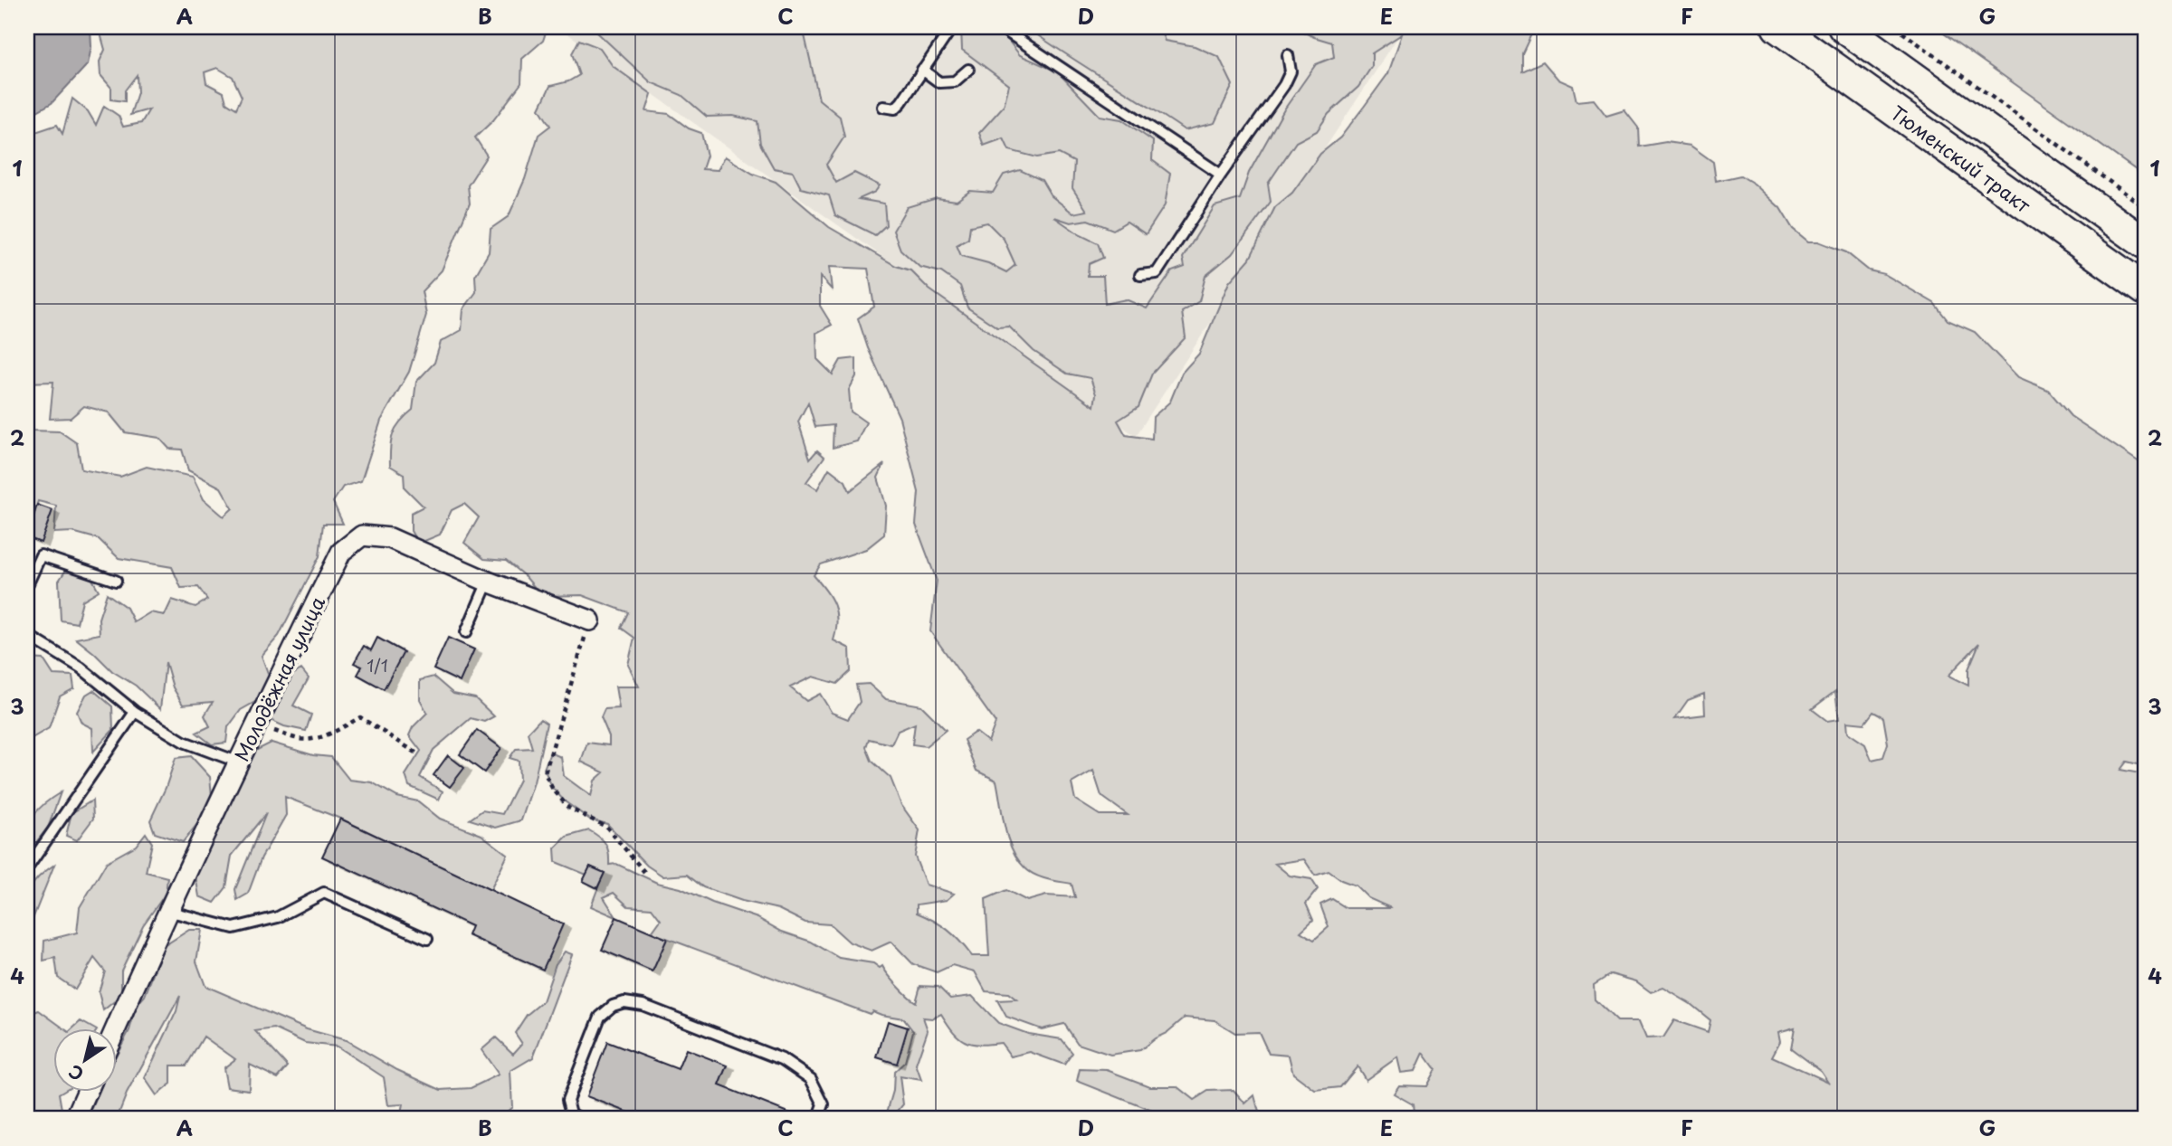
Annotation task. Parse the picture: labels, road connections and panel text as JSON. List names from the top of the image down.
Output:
{
  "streets": {
    "main road": ["Тюменский тракт"],
    "street": ["Молодёжная улица"]
  },
  "house_numbers": ["1/1"],
  "north": "bottom left",
  "grid": {
    "columns": [
      "A",
      "B",
      "C",
      "D",
      "E",
      "F",
      "G"
    ],
    "rows": [
      "1",
      "2",
      "3",
      "4"
    ]
  }
}
